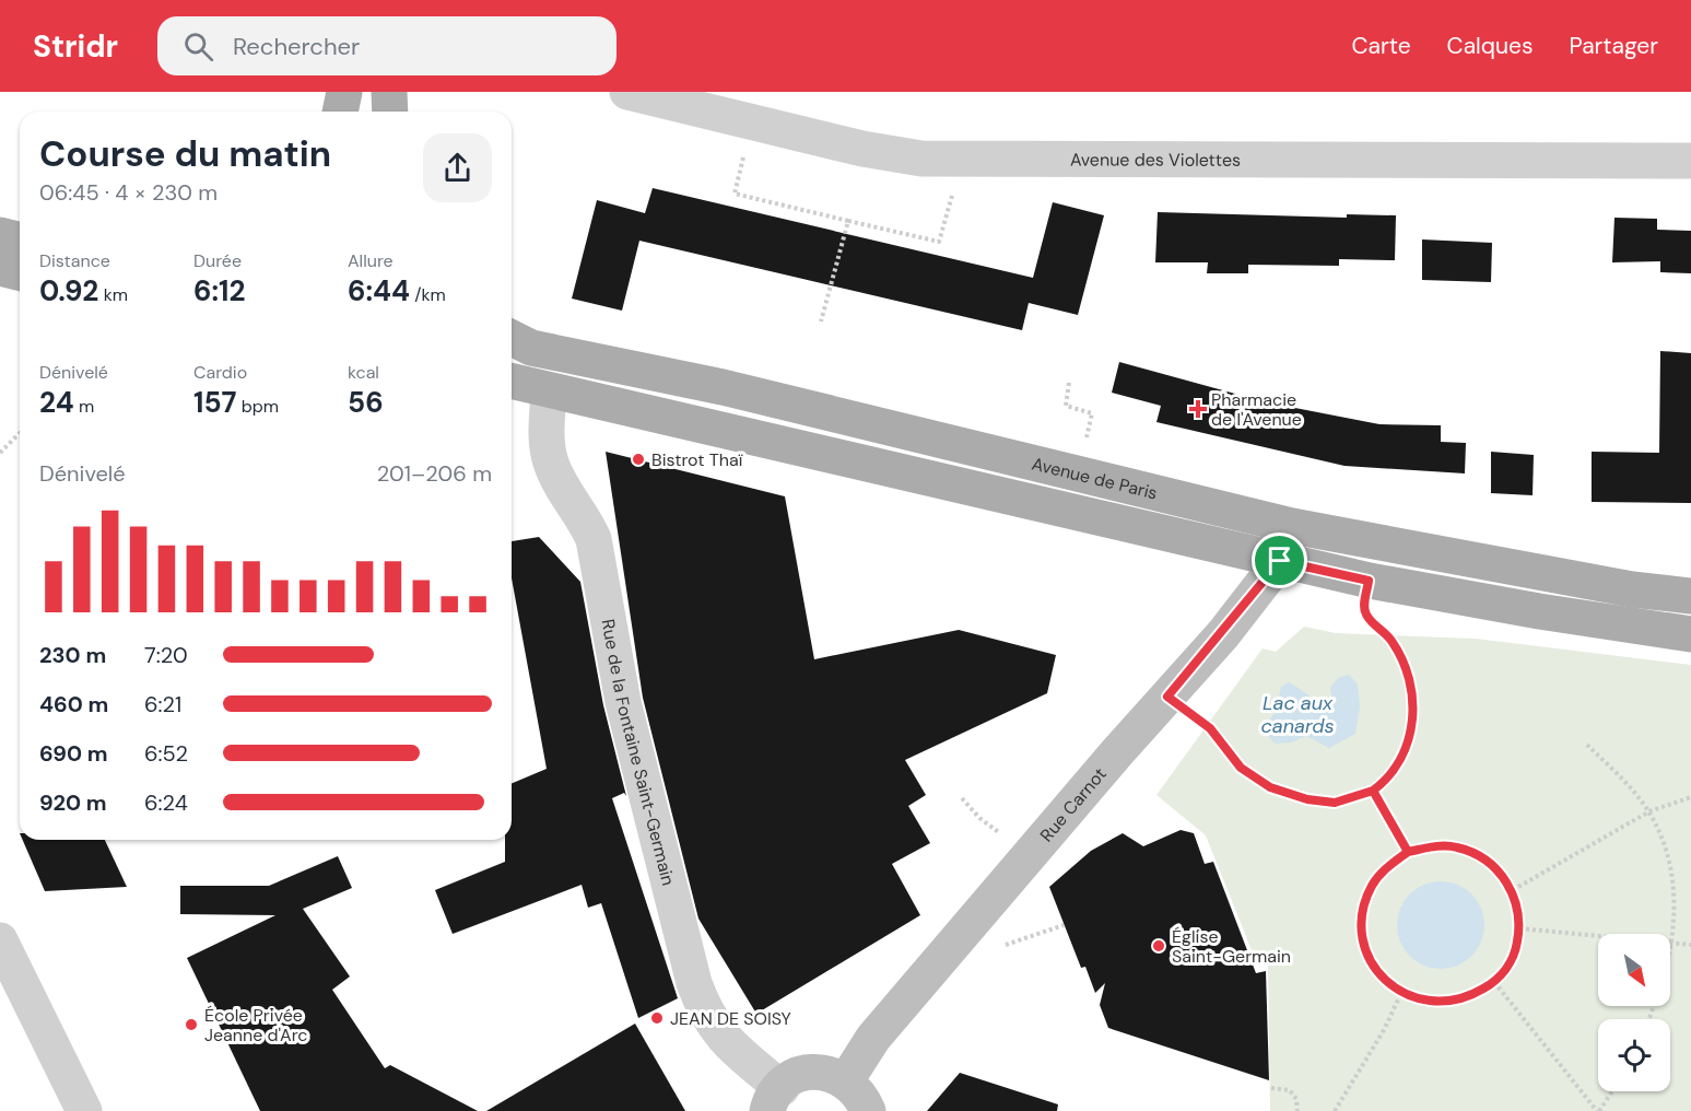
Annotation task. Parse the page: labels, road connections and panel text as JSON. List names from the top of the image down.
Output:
{
  "streets": {
    "main road": ["Avenue de Paris"],
    "street": ["Avenue des Violettes", "Rue de la Fontaine Saint-Germain", "Rue Carnot"]
  },
  "crossings": [
    ["Avenue de Paris", "Rue Carnot"]
  ],
  "water": ["Lac aux canards"],
  "places": {
    "health": ["Pharmacie de l'Avenue"],
    "other": [
      "Bistrot Thaï",
      "Église Saint-Germain",
      "JEAN DE SOISY",
      "École Privée Jeanne d'Arc"
    ]
  },
  "north": "bottom right",
  "page": {
    "header": "Stridr",
    "search": "Rechercher",
    "nav": ["Carte", "Calques", "Partager"],
    "heading": ["Course du matin", "06:45 · 4 × 230 m"],
    "stats": [
      ["Distance", "0.92 km"],
      ["Durée", "6:12"],
      ["Allure", "6:44 /km"],
      ["Dénivelé", "24 m"],
      ["Cardio", "157 bpm"],
      ["kcal", "56"]
    ],
    "chart": ["Dénivelé", "201–206 m"],
    "list": [
      {
        "name": "230 m",
        "note": "7:20"
      },
      {
        "name": "460 m",
        "note": "6:21"
      },
      {
        "name": "690 m",
        "note": "6:52"
      },
      {
        "name": "920 m",
        "note": "6:24"
      }
    ]
  }
}
